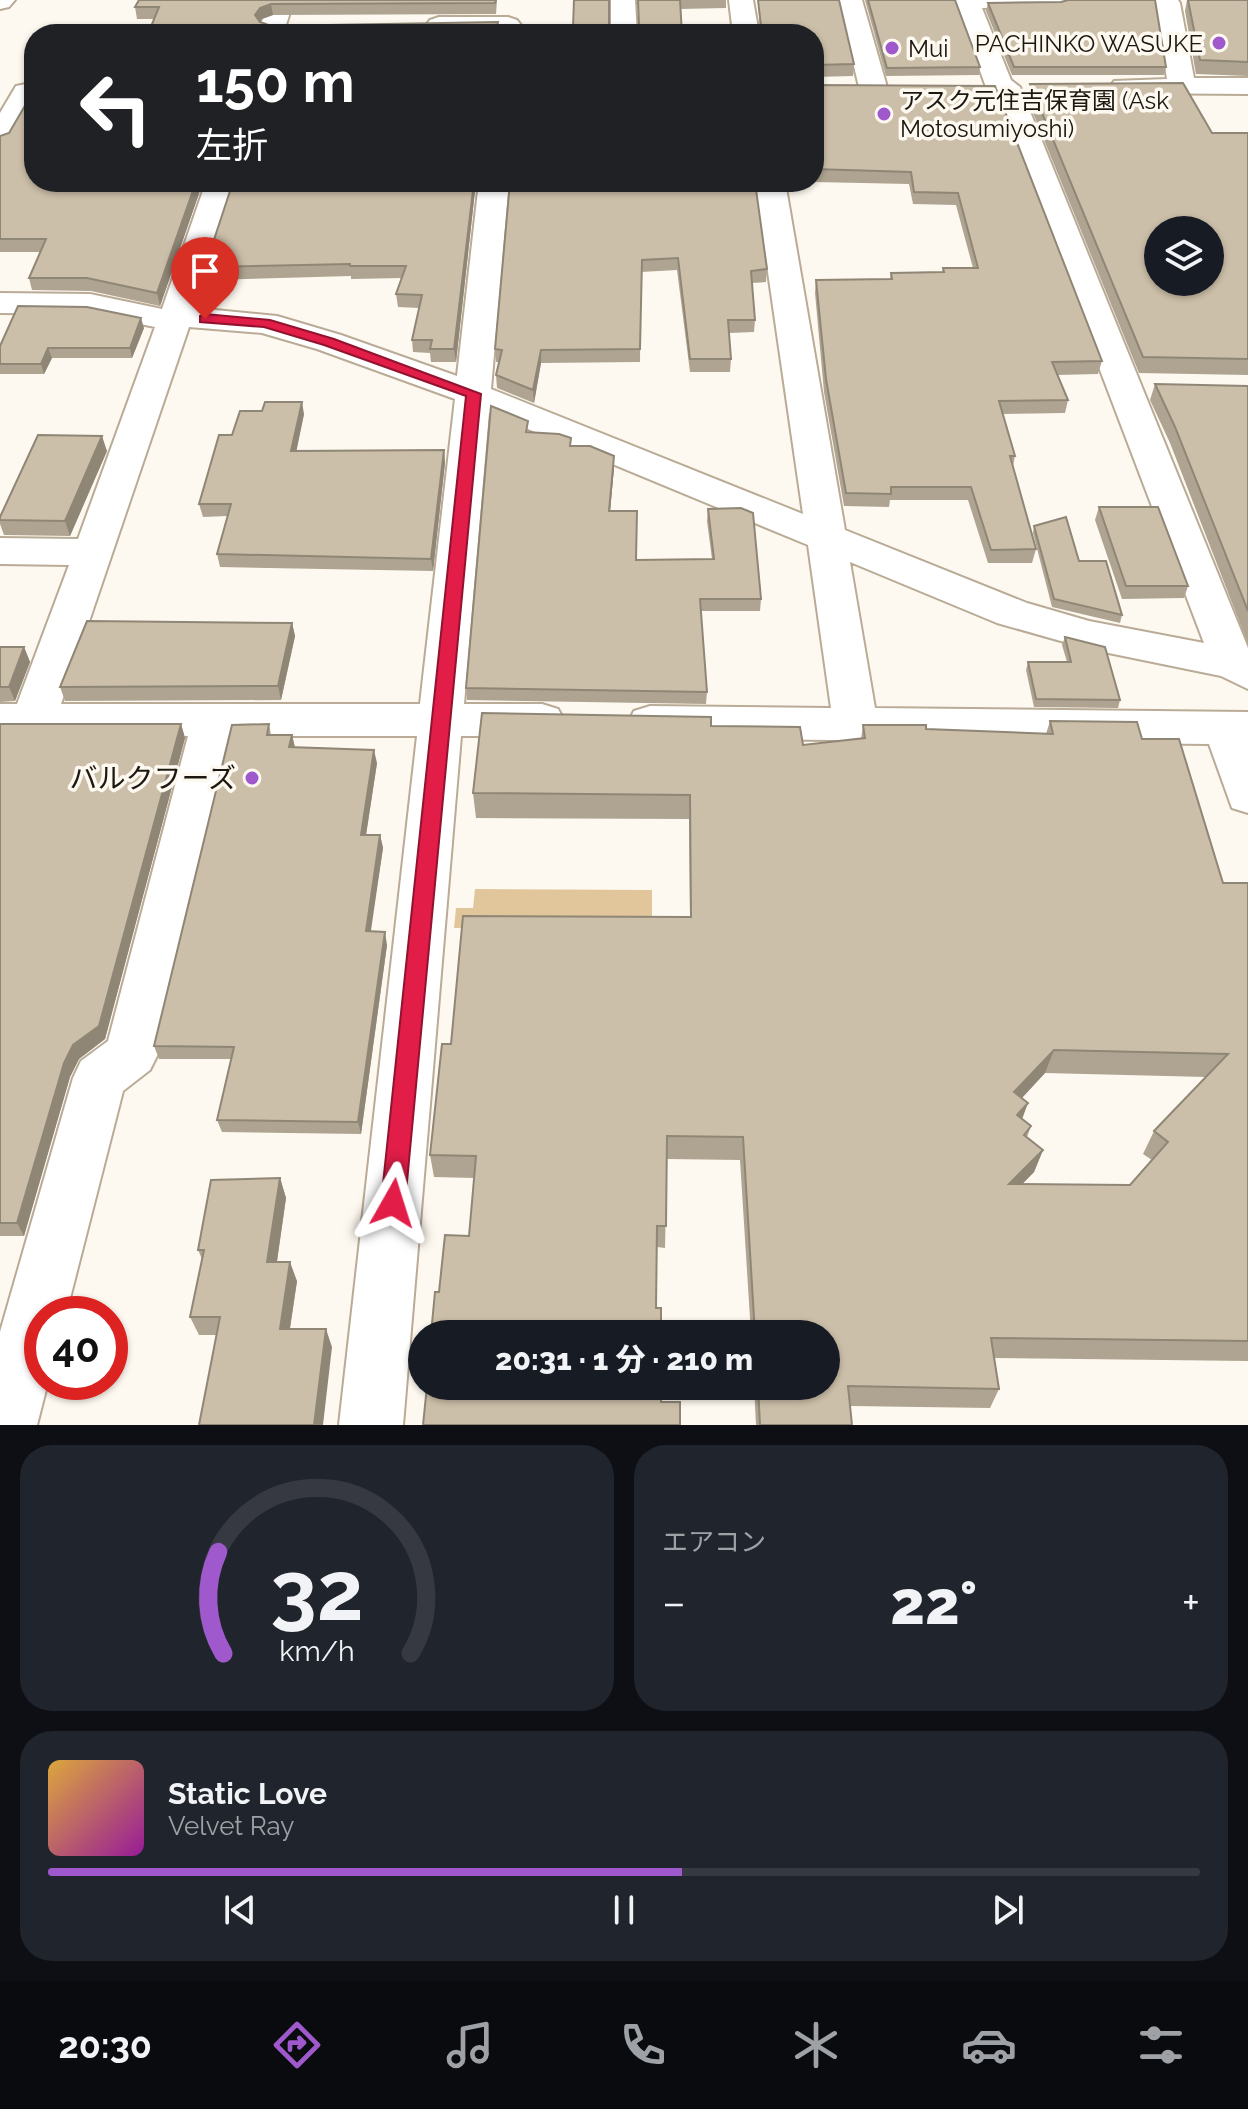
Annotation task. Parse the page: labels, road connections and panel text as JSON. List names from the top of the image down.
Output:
{
  "places": [
    "PACHINKO WASUKE",
    "Mui",
    "アスク元住吉保育園 (Ask Motosumiyoshi)",
    "バルクフーズ"
  ],
  "page": {
    "turn": ["150 m", "左折"],
    "limit": "40",
    "trip": "20:31 · 1 分 · 210 m",
    "tile": "エアコン",
    "heat": ["−", "22°", "+"],
    "song": ["Static Love", "Velvet Ray"],
    "tabs": "20:30",
    "gauge": ["32", "km/h"]
  }
}
